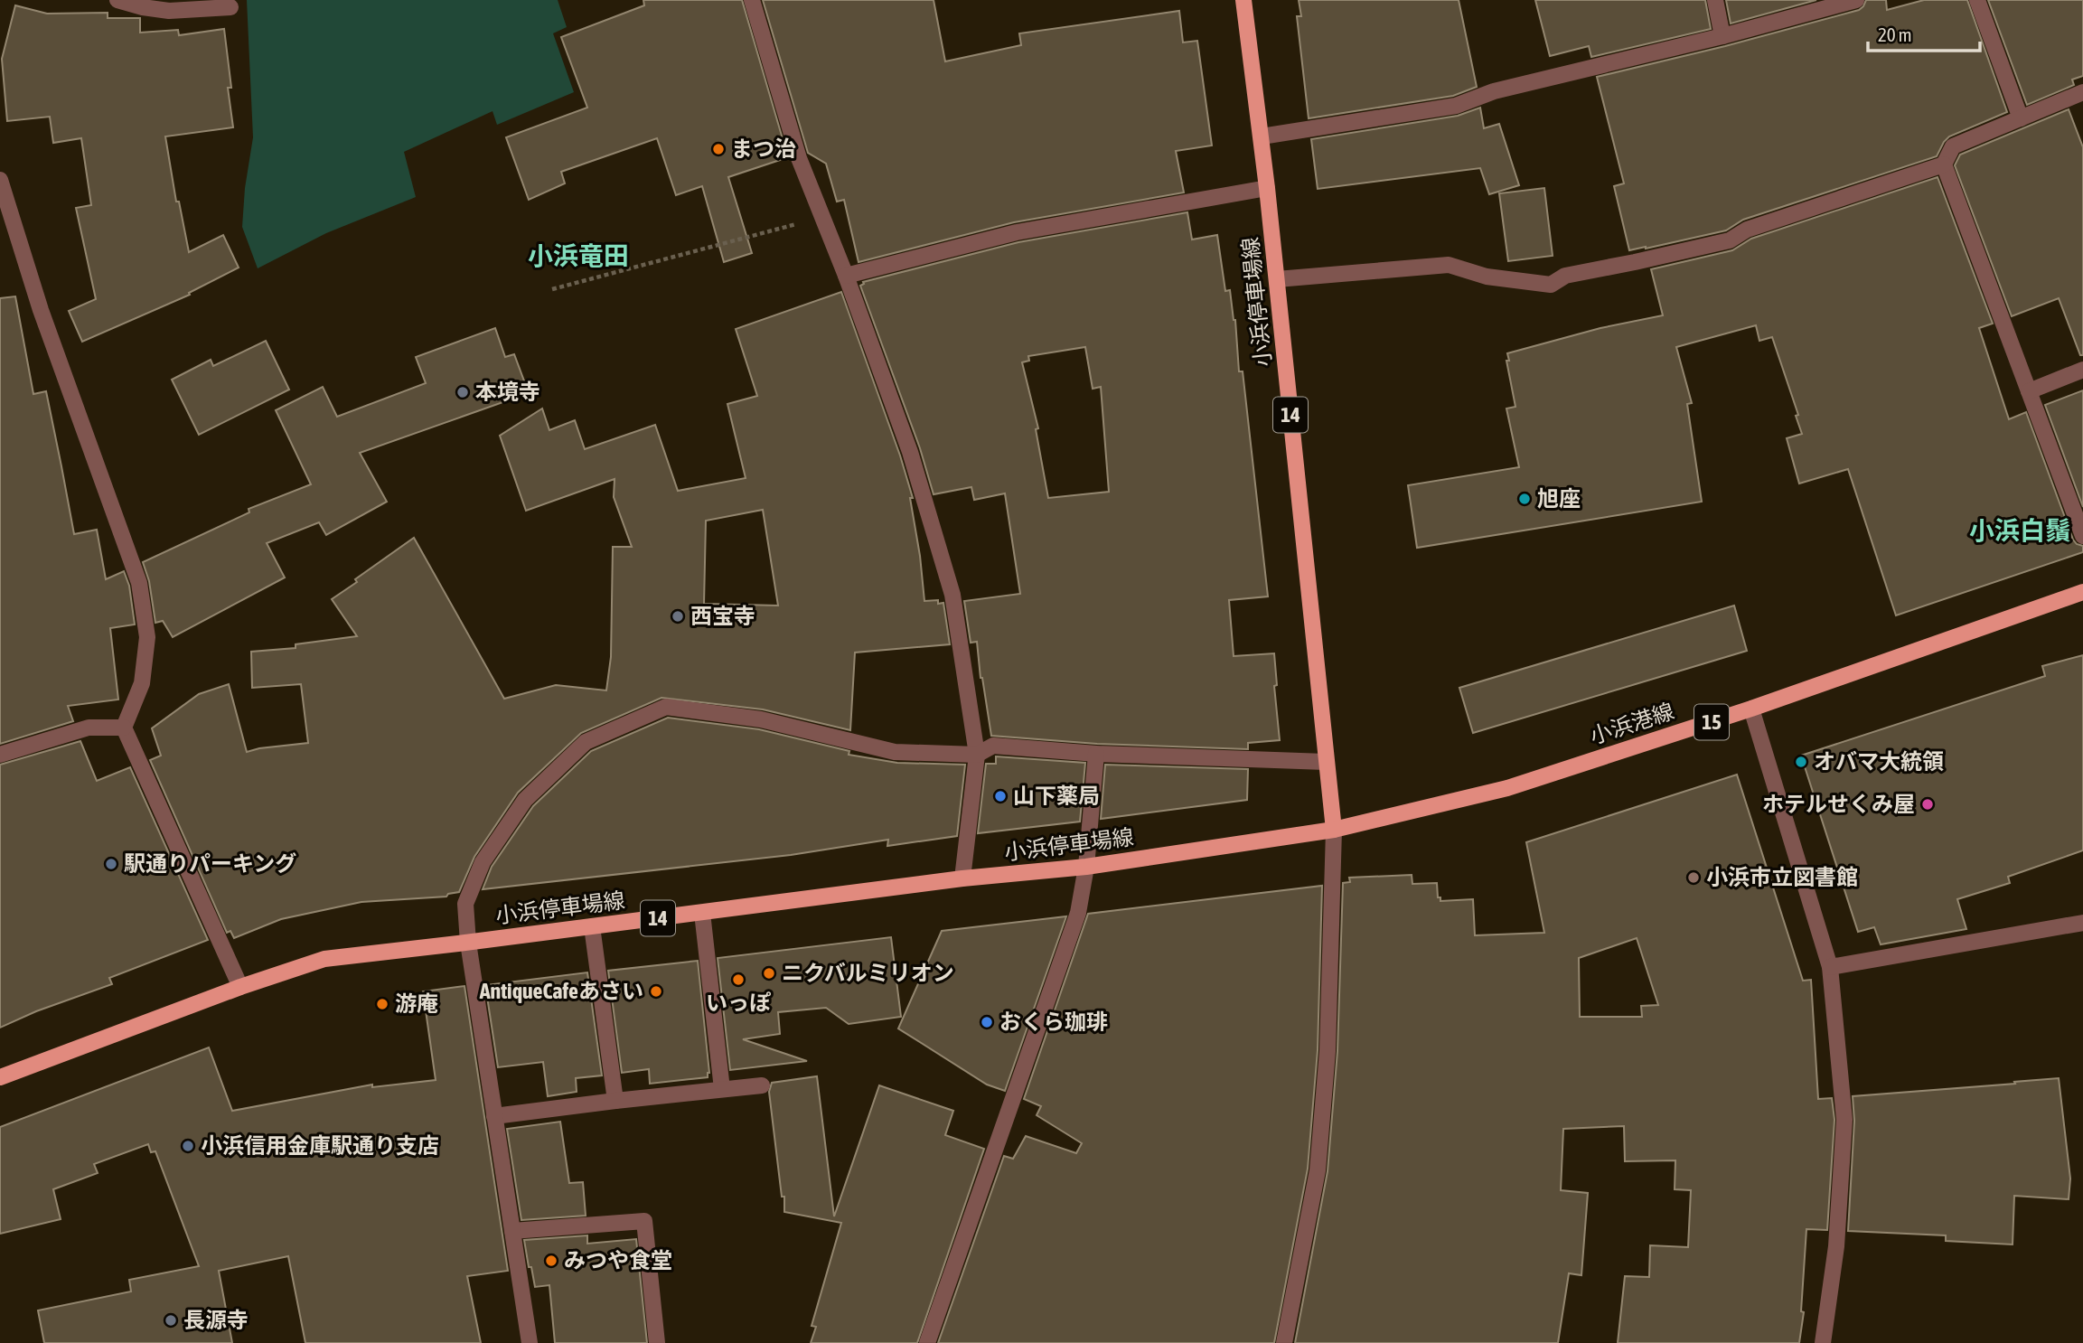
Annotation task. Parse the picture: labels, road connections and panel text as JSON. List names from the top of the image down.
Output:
{
  "streets": {
    "main road": [
      "小浜停車場線",
      "14",
      "15",
      "小浜港線"
    ]
  },
  "crossings": [
    ["小浜停車場線", "小浜港線"]
  ],
  "districts": ["小浜竜田", "小浜白鬚"],
  "places": [
    "まつ治",
    "本境寺",
    "旭座",
    "西宝寺",
    "オバマ大統領",
    "山下薬局",
    "ホテルせくみ屋",
    "駅通りパーキング",
    "小浜市立図書館",
    "ニクバルミリオン",
    "いっぽ",
    "AntiqueCafeあさい",
    "游庵",
    "おくら珈琲",
    "小浜信用金庫駅通り支店",
    "みつや食堂",
    "長源寺"
  ],
  "scale_bar": "20 m"
}
